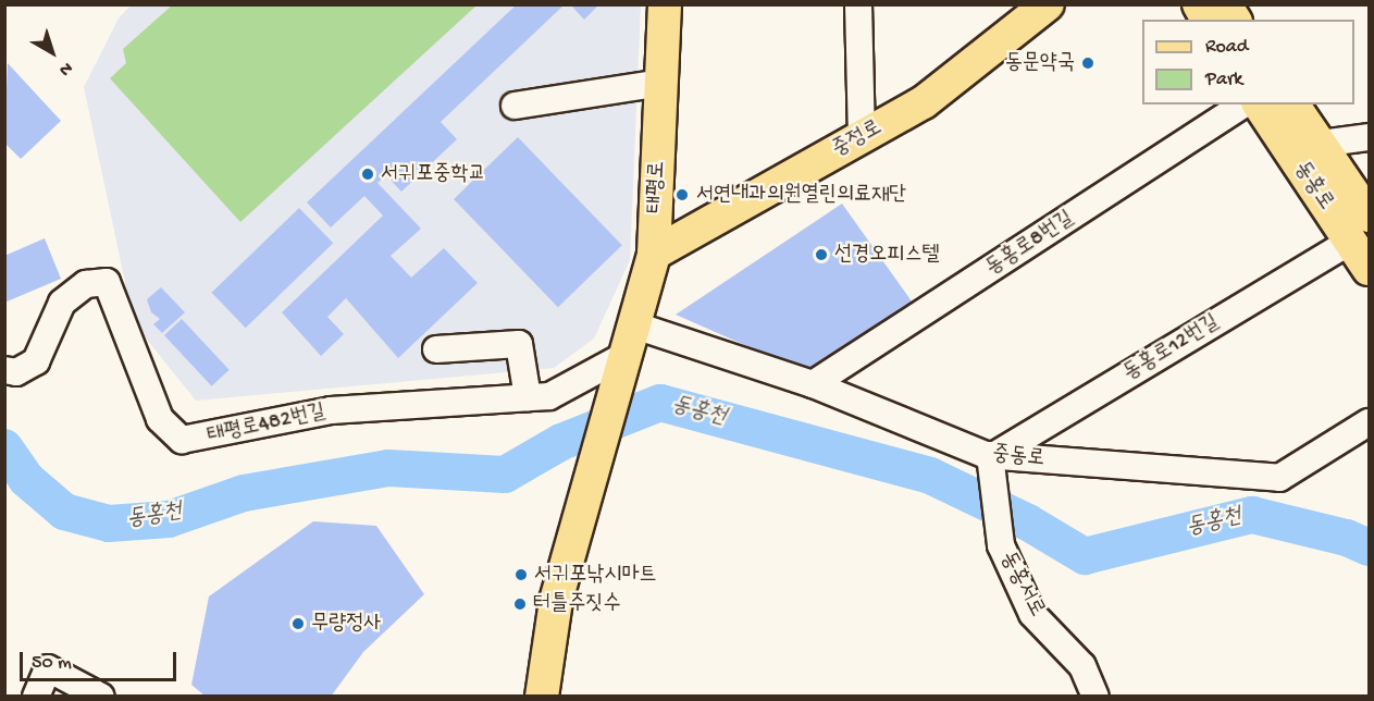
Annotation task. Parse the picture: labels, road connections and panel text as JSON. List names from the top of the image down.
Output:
{
  "streets": {
    "main road": ["중정로", "동홍로", "태평로"],
    "street": [
      "동홍로8번길",
      "동홍로12번길",
      "태평로482번길",
      "중동로",
      "동홍서로"
    ]
  },
  "crossings": [
    ["중정로", "태평로"],
    ["동홍로", "동홍로12번길"],
    ["태평로", "태평로482번길"],
    ["태평로", "중동로"],
    ["동홍로8번길", "중동로"],
    ["동홍로12번길", "중동로"],
    ["동홍로12번길", "동홍서로"],
    ["태평로482번길", "중동로"],
    ["중동로", "동홍서로"]
  ],
  "water": ["동홍천"],
  "places": [
    "동문약국",
    "서귀포중학교",
    "서연내과의원열린의료재단",
    "선경오피스텔",
    "서귀포낚시마트",
    "터틀주짓수",
    "무량정사"
  ],
  "legend": ["Road", "Park"],
  "scale_bar": "50 m",
  "north": "bottom right"
}
